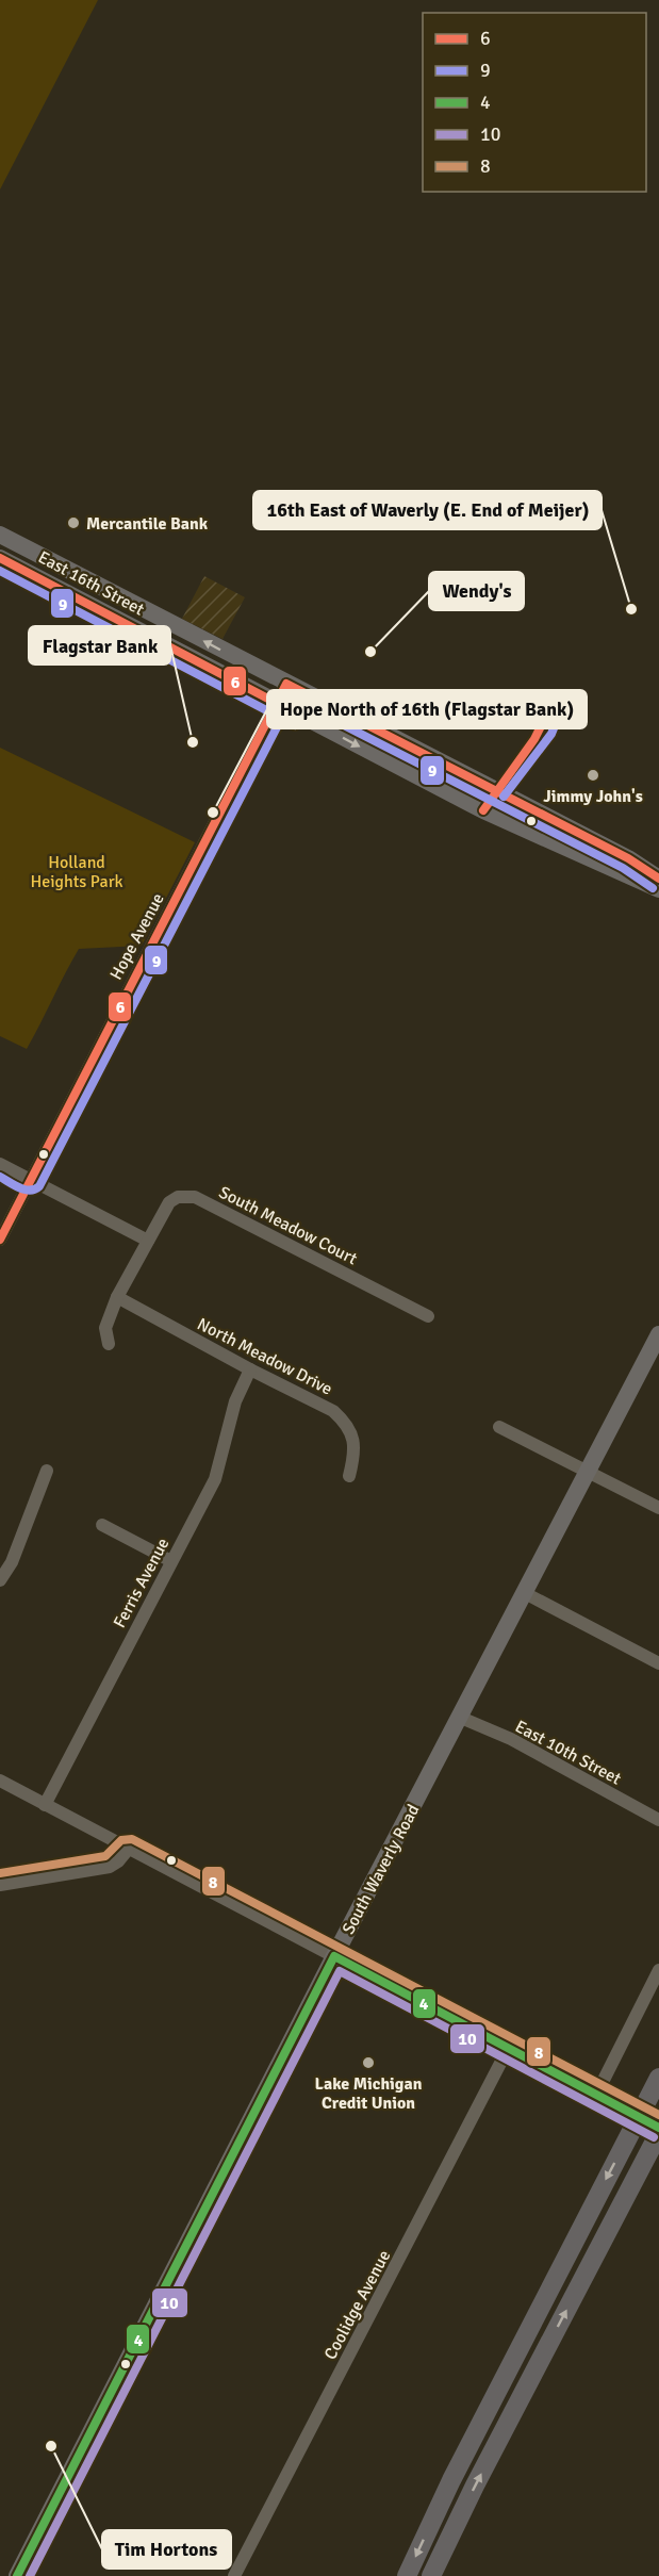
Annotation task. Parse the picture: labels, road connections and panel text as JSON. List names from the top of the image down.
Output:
{
  "streets": {
    "main road": ["East 16th Street", "South Waverly Road"],
    "street": [
      "Hope Avenue",
      "South Meadow Court",
      "North Meadow Drive",
      "Ferris Avenue",
      "East 10th Street",
      "Coolidge Avenue"
    ]
  },
  "crossings": [
    ["East 16th Street", "Hope Avenue"],
    ["South Meadow Court", "North Meadow Drive"],
    ["North Meadow Drive", "Ferris Avenue"],
    ["East 10th Street", "South Waverly Road"]
  ],
  "parks": ["Holland Heights Park"],
  "places": [
    "Mercantile Bank",
    "16th East of Waverly (E. End of Meijer)",
    "Wendy's",
    "Flagstar Bank",
    "Jimmy John's",
    "Hope North of 16th (Flagstar Bank)",
    "Lake Michigan Credit Union",
    "Tim Hortons"
  ],
  "lines": [
    "transit line 6",
    "transit line 9",
    "transit line 8",
    "transit line 4",
    "transit line 10"
  ],
  "legend": [
    "6",
    "9",
    "4",
    "10",
    "8"
  ]
}
